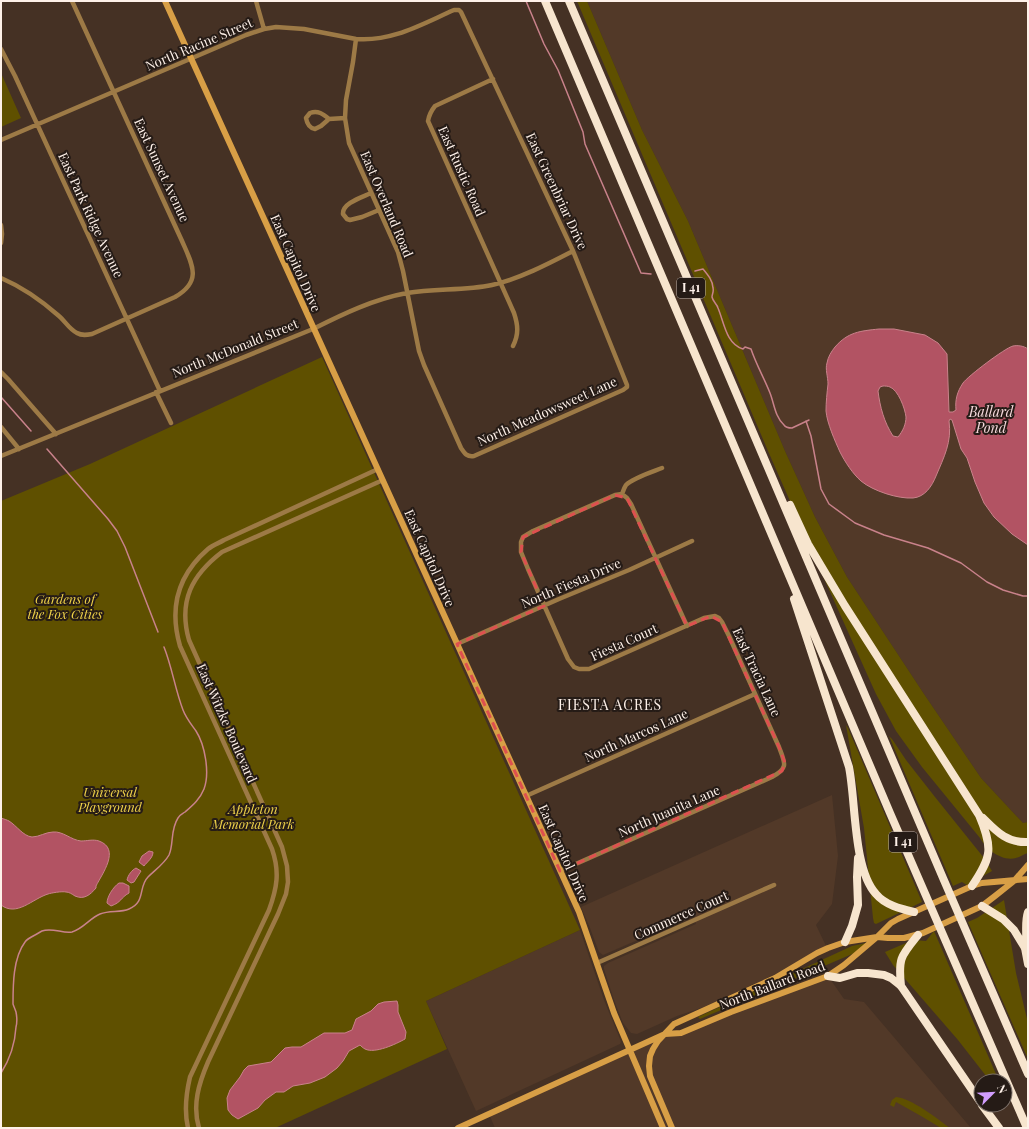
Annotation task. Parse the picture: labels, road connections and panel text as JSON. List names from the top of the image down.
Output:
{
  "streets": {
    "highway": ["I 41"],
    "street": [
      "North Racine Street",
      "East Sunset Avenue",
      "East Rustic Road",
      "East Greenbriar Drive",
      "East Overland Road",
      "East Park Ridge Avenue",
      "East Capitol Drive",
      "North McDonald Street",
      "North Meadowsweet Lane",
      "North Fiesta Drive",
      "Fiesta Court",
      "East Tracia Lane",
      "East Witzke Boulevard",
      "North Marcos Lane",
      "North Juanita Lane",
      "Commerce Court",
      "North Ballard Road"
    ]
  },
  "crossings": [
    ["North Racine Street", "East Sunset Avenue"],
    ["North Racine Street", "East Greenbriar Drive"],
    ["North Racine Street", "East Overland Road"],
    ["North Racine Street", "East Park Ridge Avenue"],
    ["North Racine Street", "East Capitol Drive"],
    ["East Sunset Avenue", "East Park Ridge Avenue"],
    ["East Rustic Road", "East Greenbriar Drive"],
    ["East Rustic Road", "North McDonald Street"],
    ["East Greenbriar Drive", "North McDonald Street"],
    ["East Greenbriar Drive", "North Meadowsweet Lane"],
    ["East Overland Road", "North McDonald Street"],
    ["East Overland Road", "North Meadowsweet Lane"],
    ["East Park Ridge Avenue", "North McDonald Street"],
    ["East Capitol Drive", "North McDonald Street"],
    ["East Capitol Drive", "North Fiesta Drive"],
    ["East Capitol Drive", "East Witzke Boulevard"],
    ["East Capitol Drive", "North Marcos Lane"],
    ["East Capitol Drive", "North Juanita Lane"],
    ["East Capitol Drive", "Commerce Court"],
    ["East Capitol Drive", "North Ballard Road"],
    ["North Fiesta Drive", "Fiesta Court"],
    ["Fiesta Court", "East Tracia Lane"],
    ["East Tracia Lane", "North Marcos Lane"],
    ["East Tracia Lane", "North Juanita Lane"]
  ],
  "districts": ["FIESTA ACRES"],
  "water": ["Ballard Pond"],
  "parks": ["Gardens of the Fox Cities", "Universal Playground", "Appleton Memorial Park"],
  "north": "top right"
}
